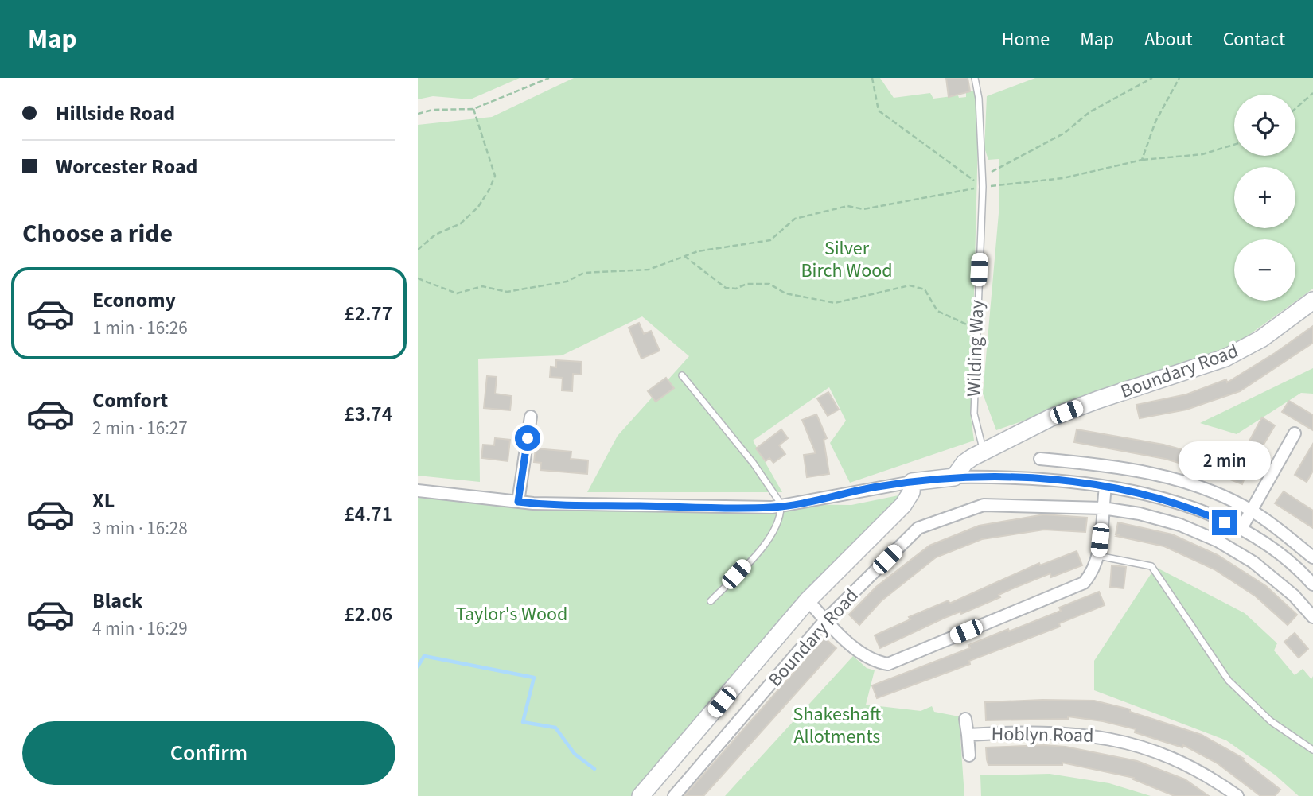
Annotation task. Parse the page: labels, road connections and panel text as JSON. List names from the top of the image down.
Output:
{
  "streets": {
    "main road": ["Boundary Road"],
    "street": ["Hoblyn Road"],
    "lane": ["Wilding Way"]
  },
  "crossings": [
    ["Wilding Way", "Boundary Road"]
  ],
  "parks": ["Silver Birch Wood", "Taylor's Wood", "Shakeshaft Allotments"],
  "page": {
    "header": "Map",
    "nav": [
      "Home",
      "Map",
      "About",
      "Contact"
    ],
    "banner": ["Hillside Road", "Worcester Road"],
    "map_buttons": ["+", "−"],
    "heading": "Choose a ride",
    "list": [
      {
        "name": "Economy",
        "note": "1 min · 16:26",
        "value": "£2.77"
      },
      {
        "name": "Comfort",
        "note": "2 min · 16:27",
        "value": "£3.74"
      },
      {
        "name": "XL",
        "note": "3 min · 16:28",
        "value": "£4.71"
      },
      {
        "name": "Black",
        "note": "4 min · 16:29",
        "value": "£2.06"
      }
    ],
    "bubble": "2 min",
    "buttons": "Confirm"
  }
}
